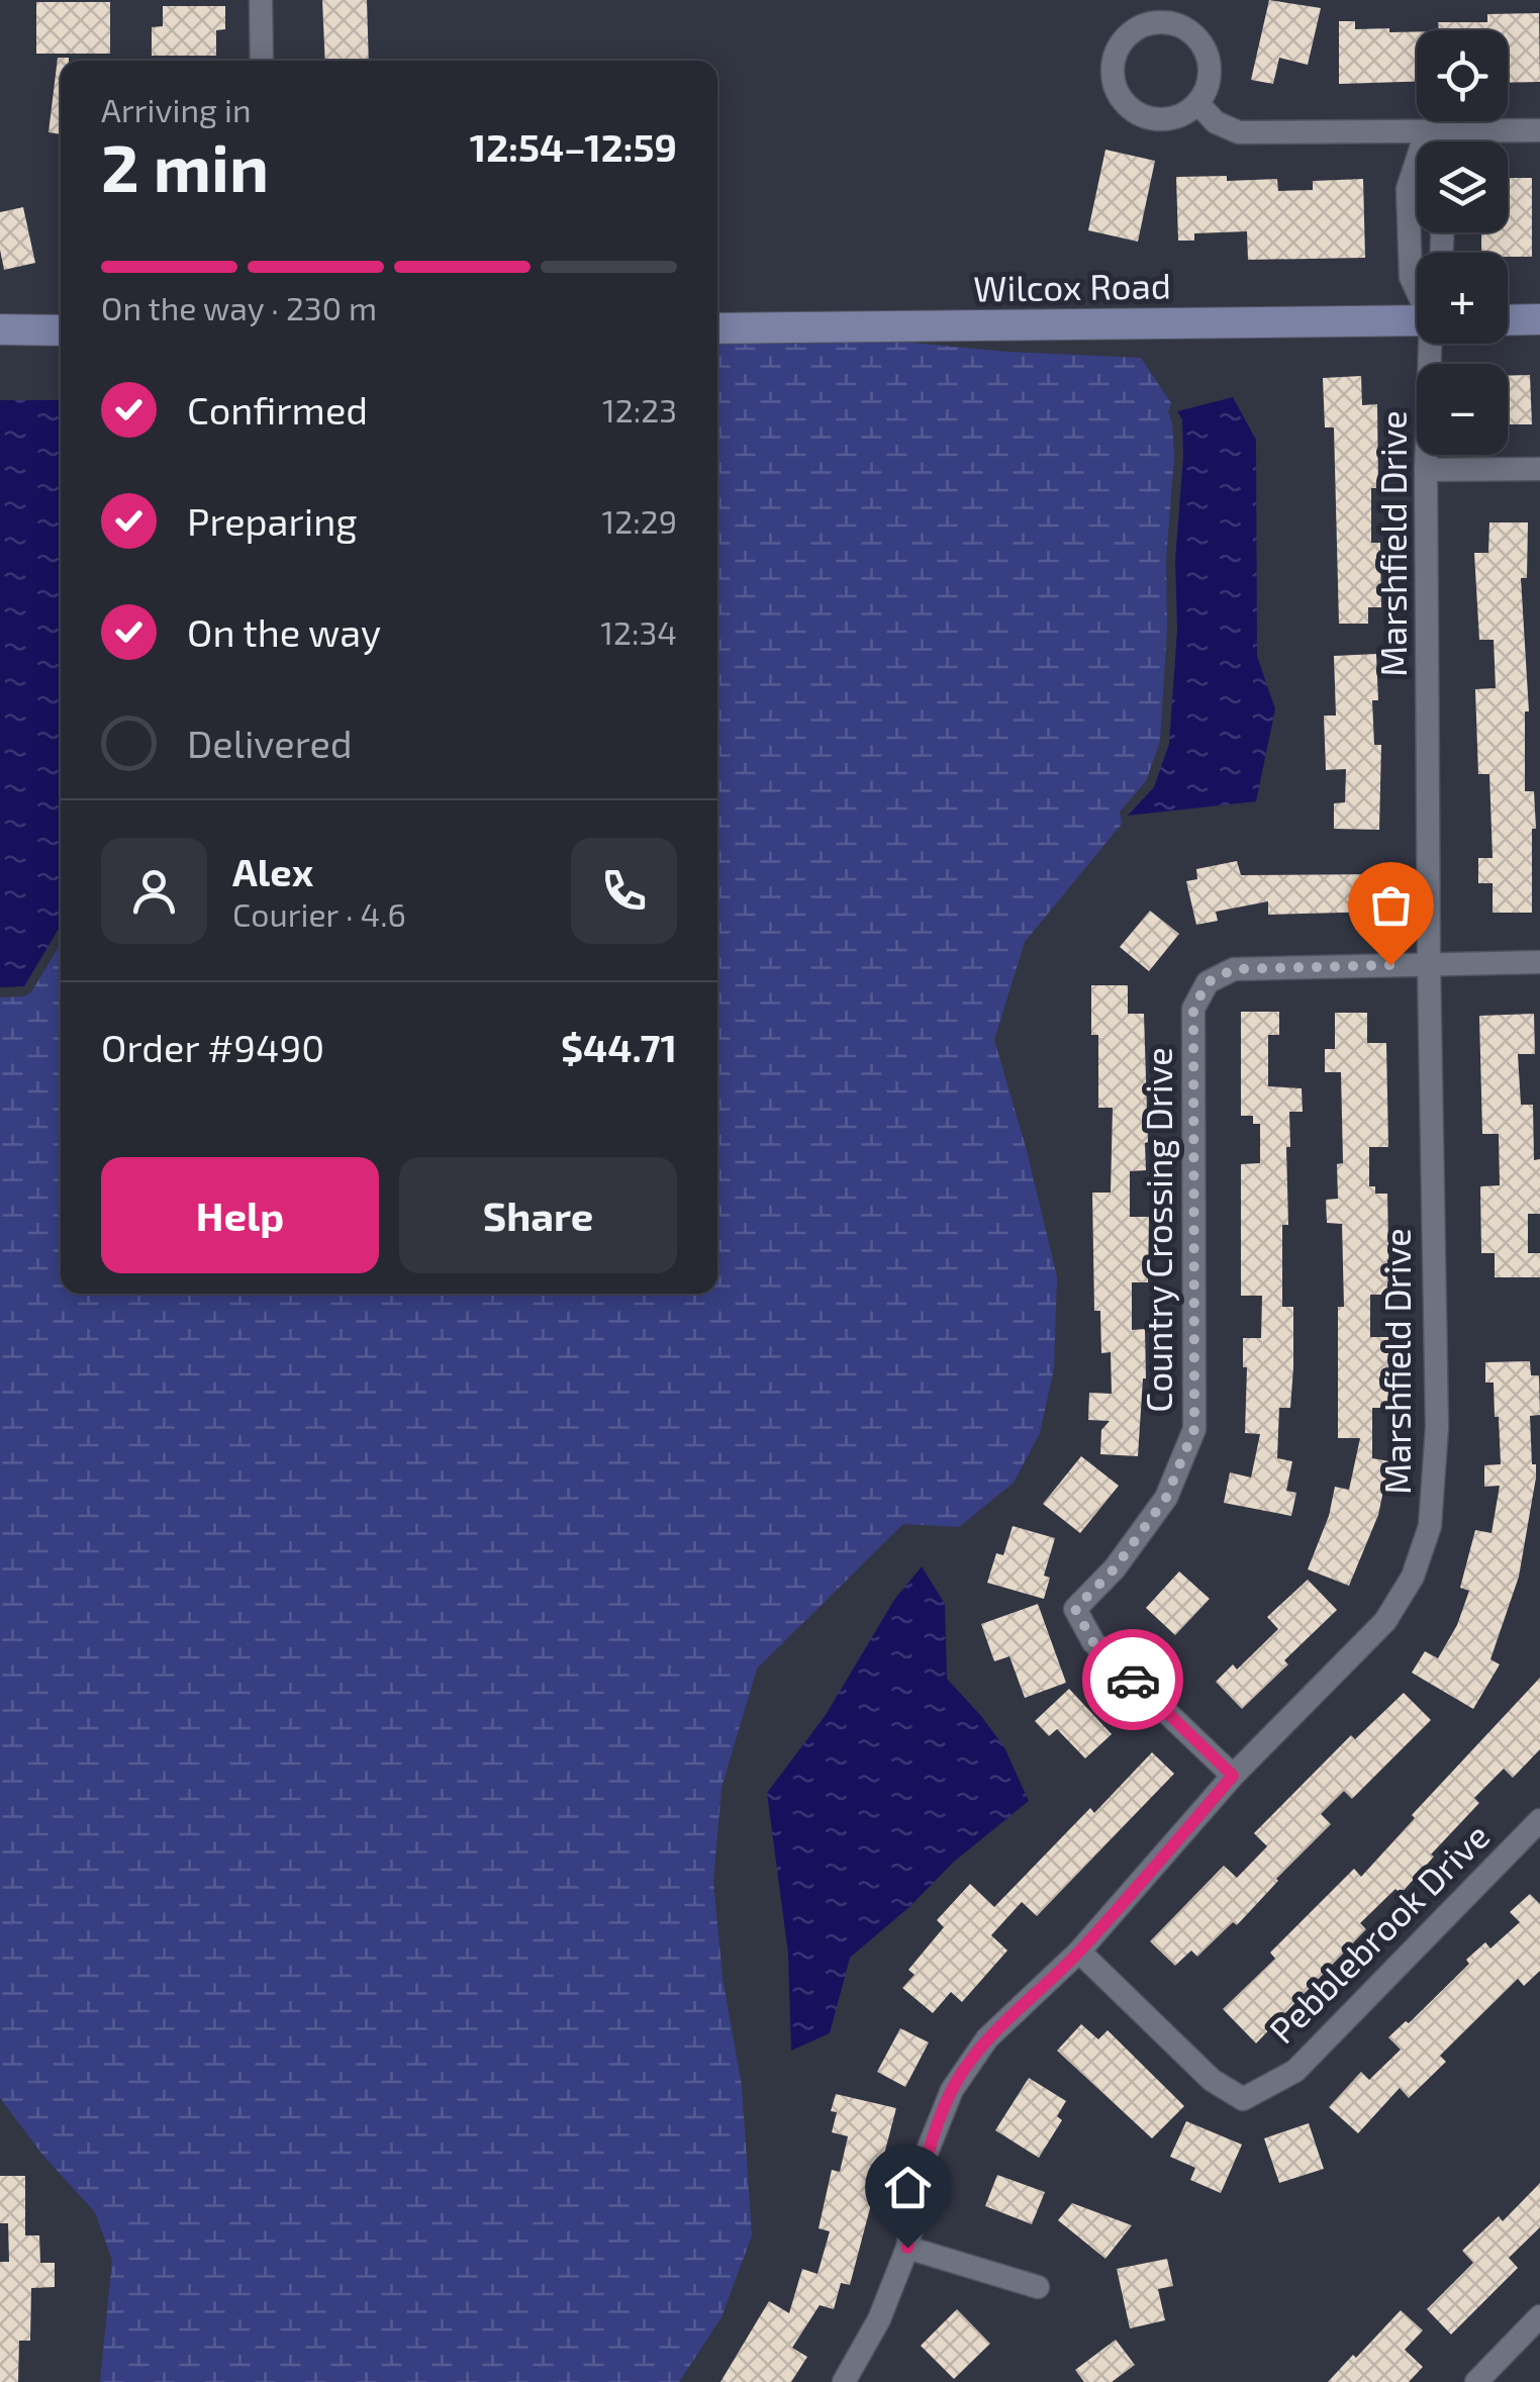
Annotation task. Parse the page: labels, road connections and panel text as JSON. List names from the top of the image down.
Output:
{
  "streets": {
    "street": [
      "Wilcox Road",
      "Marshfield Drive",
      "Country Crossing Drive",
      "Pebblebrook Drive"
    ]
  },
  "crossings": [
    ["Marshfield Drive", "Country Crossing Drive"],
    ["Marshfield Drive", "Pebblebrook Drive"]
  ],
  "page": {
    "map_buttons": ["+", "−"],
    "heading": ["2 min", "Arriving in", "12:54–12:59"],
    "panel": [
      "Alex",
      "Courier · 4.6",
      "Order #9490",
      "$44.71"
    ],
    "bar": "On the way · 230 m",
    "list": [
      ["Confirmed", "12:23"],
      ["Preparing", "12:29"],
      ["On the way", "12:34"],
      "Delivered"
    ],
    "buttons": ["Help", "Share"]
  }
}
